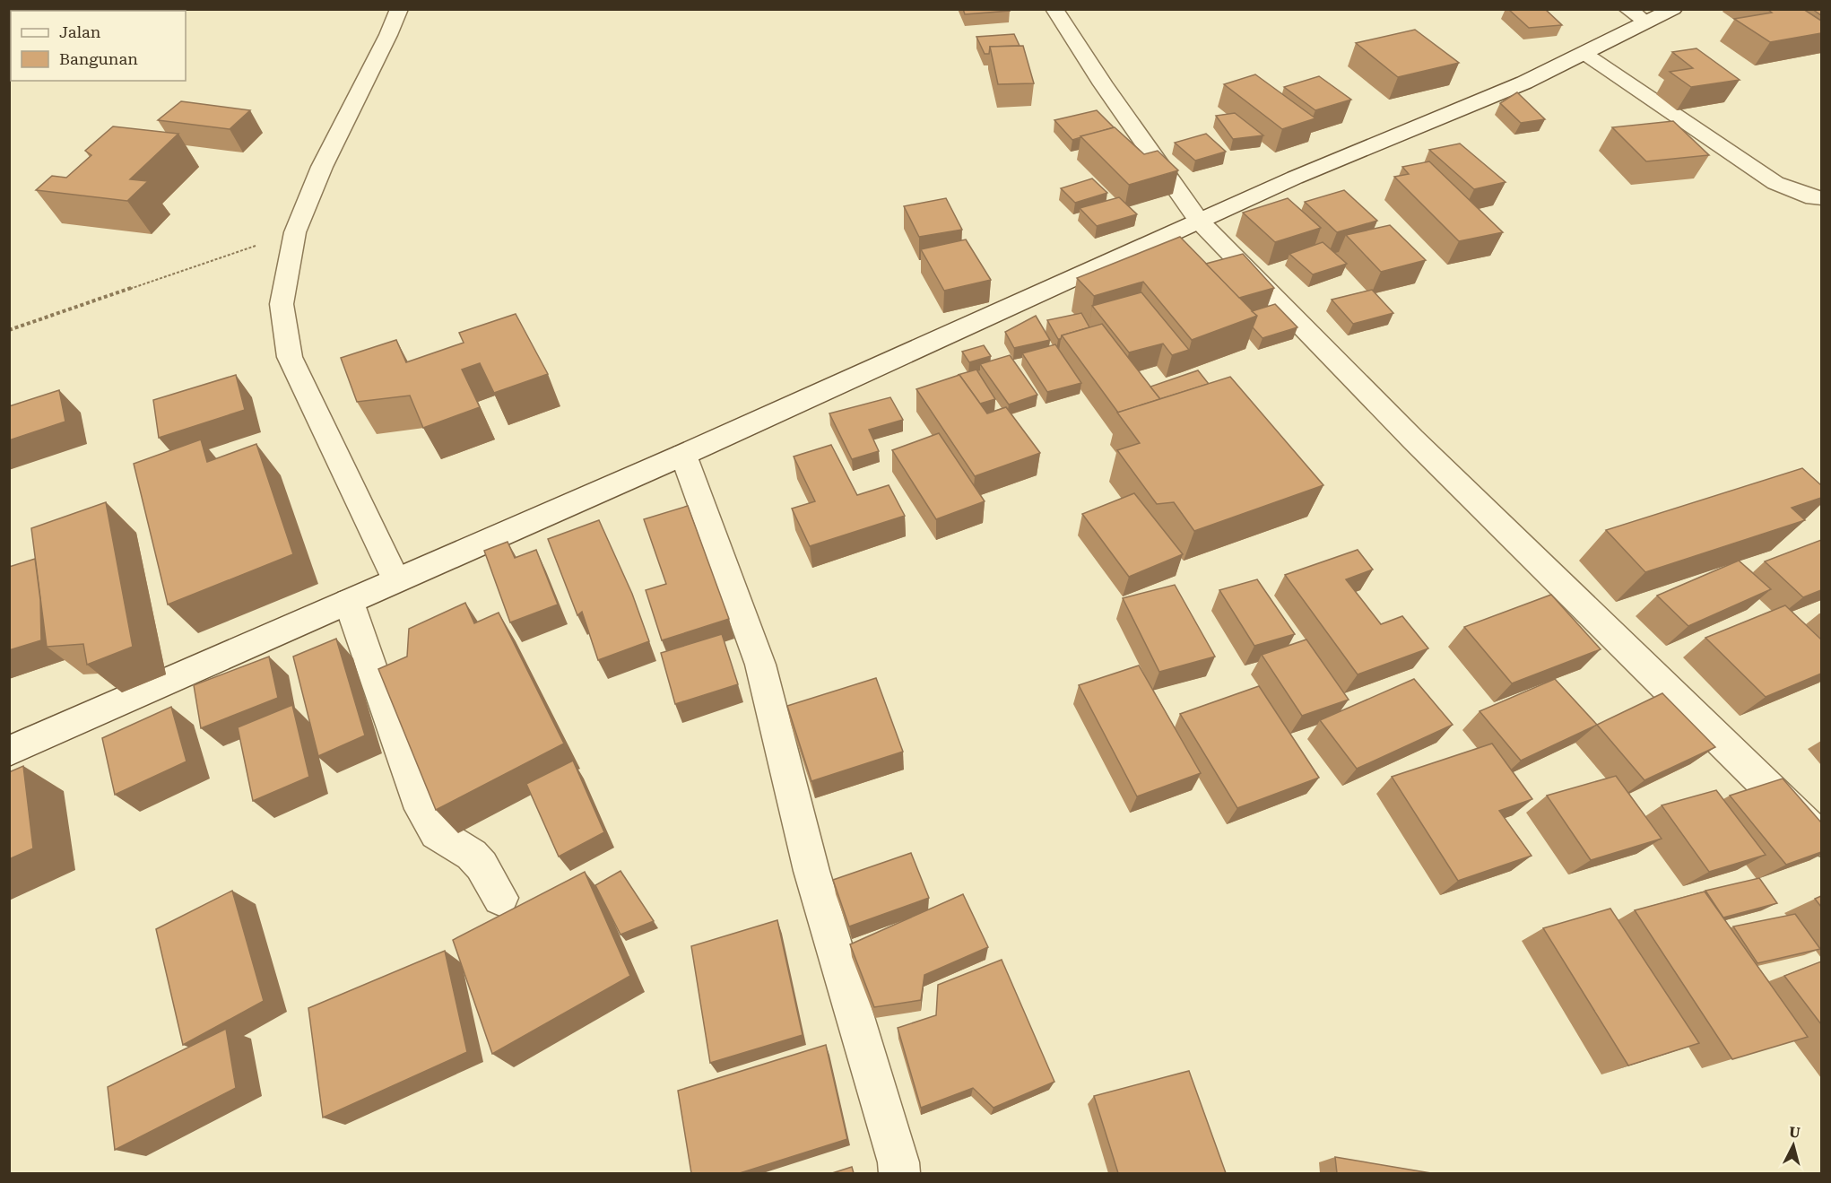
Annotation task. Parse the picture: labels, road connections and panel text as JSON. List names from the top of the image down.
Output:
{
  "legend": ["Jalan", "Bangunan"],
  "north": "top"
}
